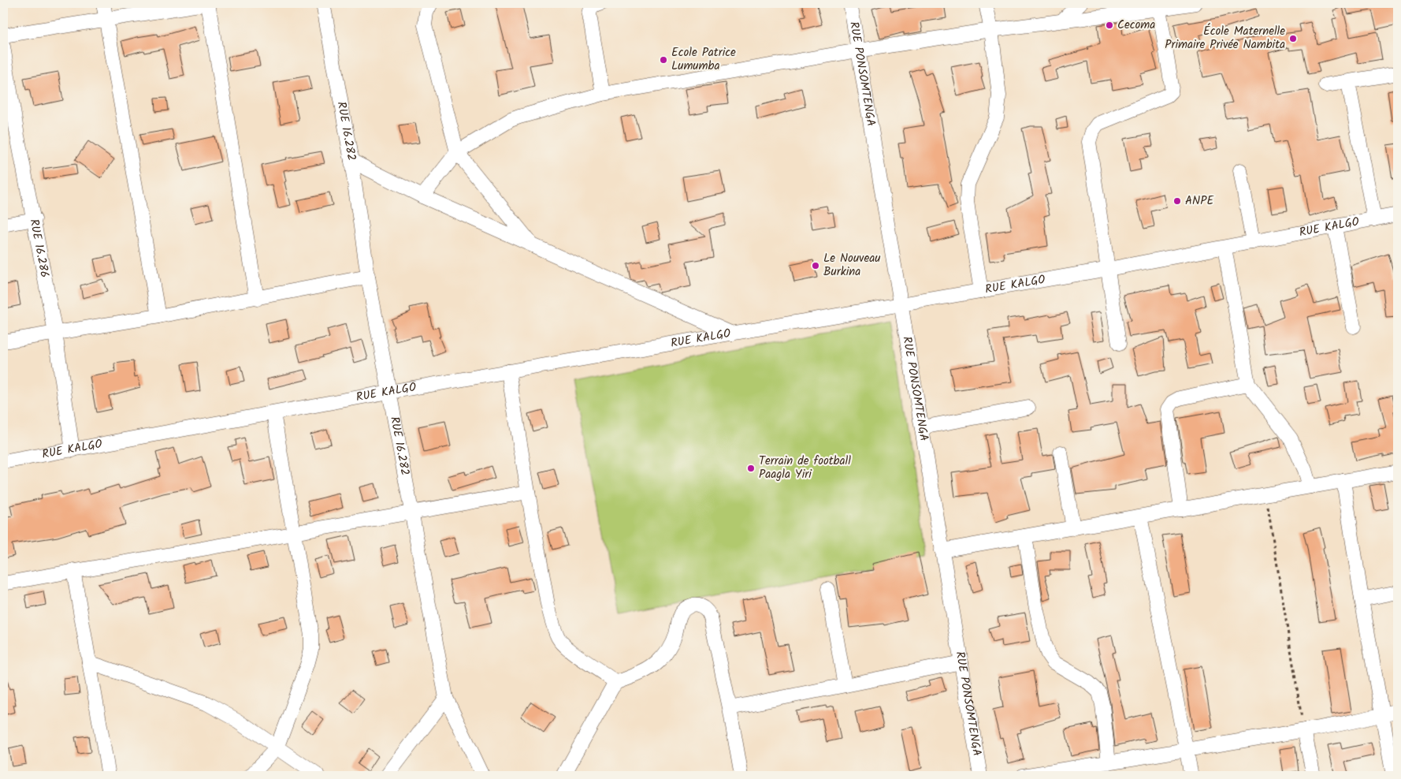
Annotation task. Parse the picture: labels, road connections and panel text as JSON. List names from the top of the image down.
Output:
{
  "streets": {
    "street": [
      "RUE PONSOMTENGA",
      "RUE 16.282",
      "RUE KALGO",
      "RUE 16.286"
    ]
  },
  "crossings": [
    ["RUE PONSOMTENGA", "RUE KALGO"],
    ["RUE 16.282", "RUE KALGO"],
    ["RUE KALGO", "RUE 16.286"]
  ],
  "places": [
    "Cecoma",
    "École Maternelle Primaire Privée Nambita",
    "Ecole Patrice Lumumba",
    "ANPE",
    "Le Nouveau Burkina",
    "Terrain de football Paagla Yiri"
  ]
}
